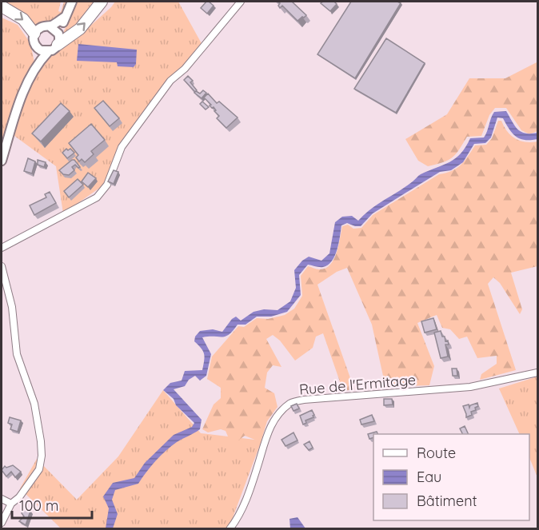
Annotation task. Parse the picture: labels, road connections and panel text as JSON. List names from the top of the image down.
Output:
{
  "streets": {
    "street": ["Rue de l'Ermitage"]
  },
  "legend": ["Route", "Eau", "Bâtiment"],
  "scale_bar": "100 m"
}
